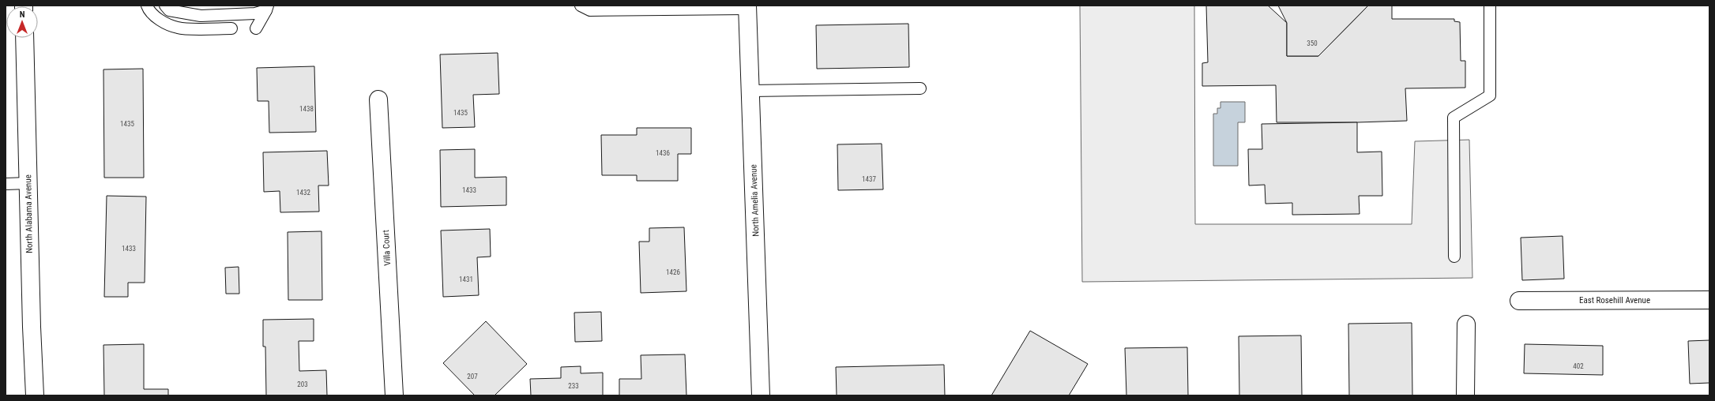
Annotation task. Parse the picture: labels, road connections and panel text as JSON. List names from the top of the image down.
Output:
{
  "streets": {
    "street": [
      "North Amelia Avenue",
      "North Alabama Avenue",
      "Villa Court",
      "East Rosehill Avenue"
    ]
  },
  "house_numbers": [
    "350",
    "1438",
    "1435",
    "1435",
    "1436",
    "1437",
    "1433",
    "1432",
    "1433",
    "1426",
    "1431",
    "402",
    "207",
    "203",
    "233"
  ],
  "north": "top"
}
